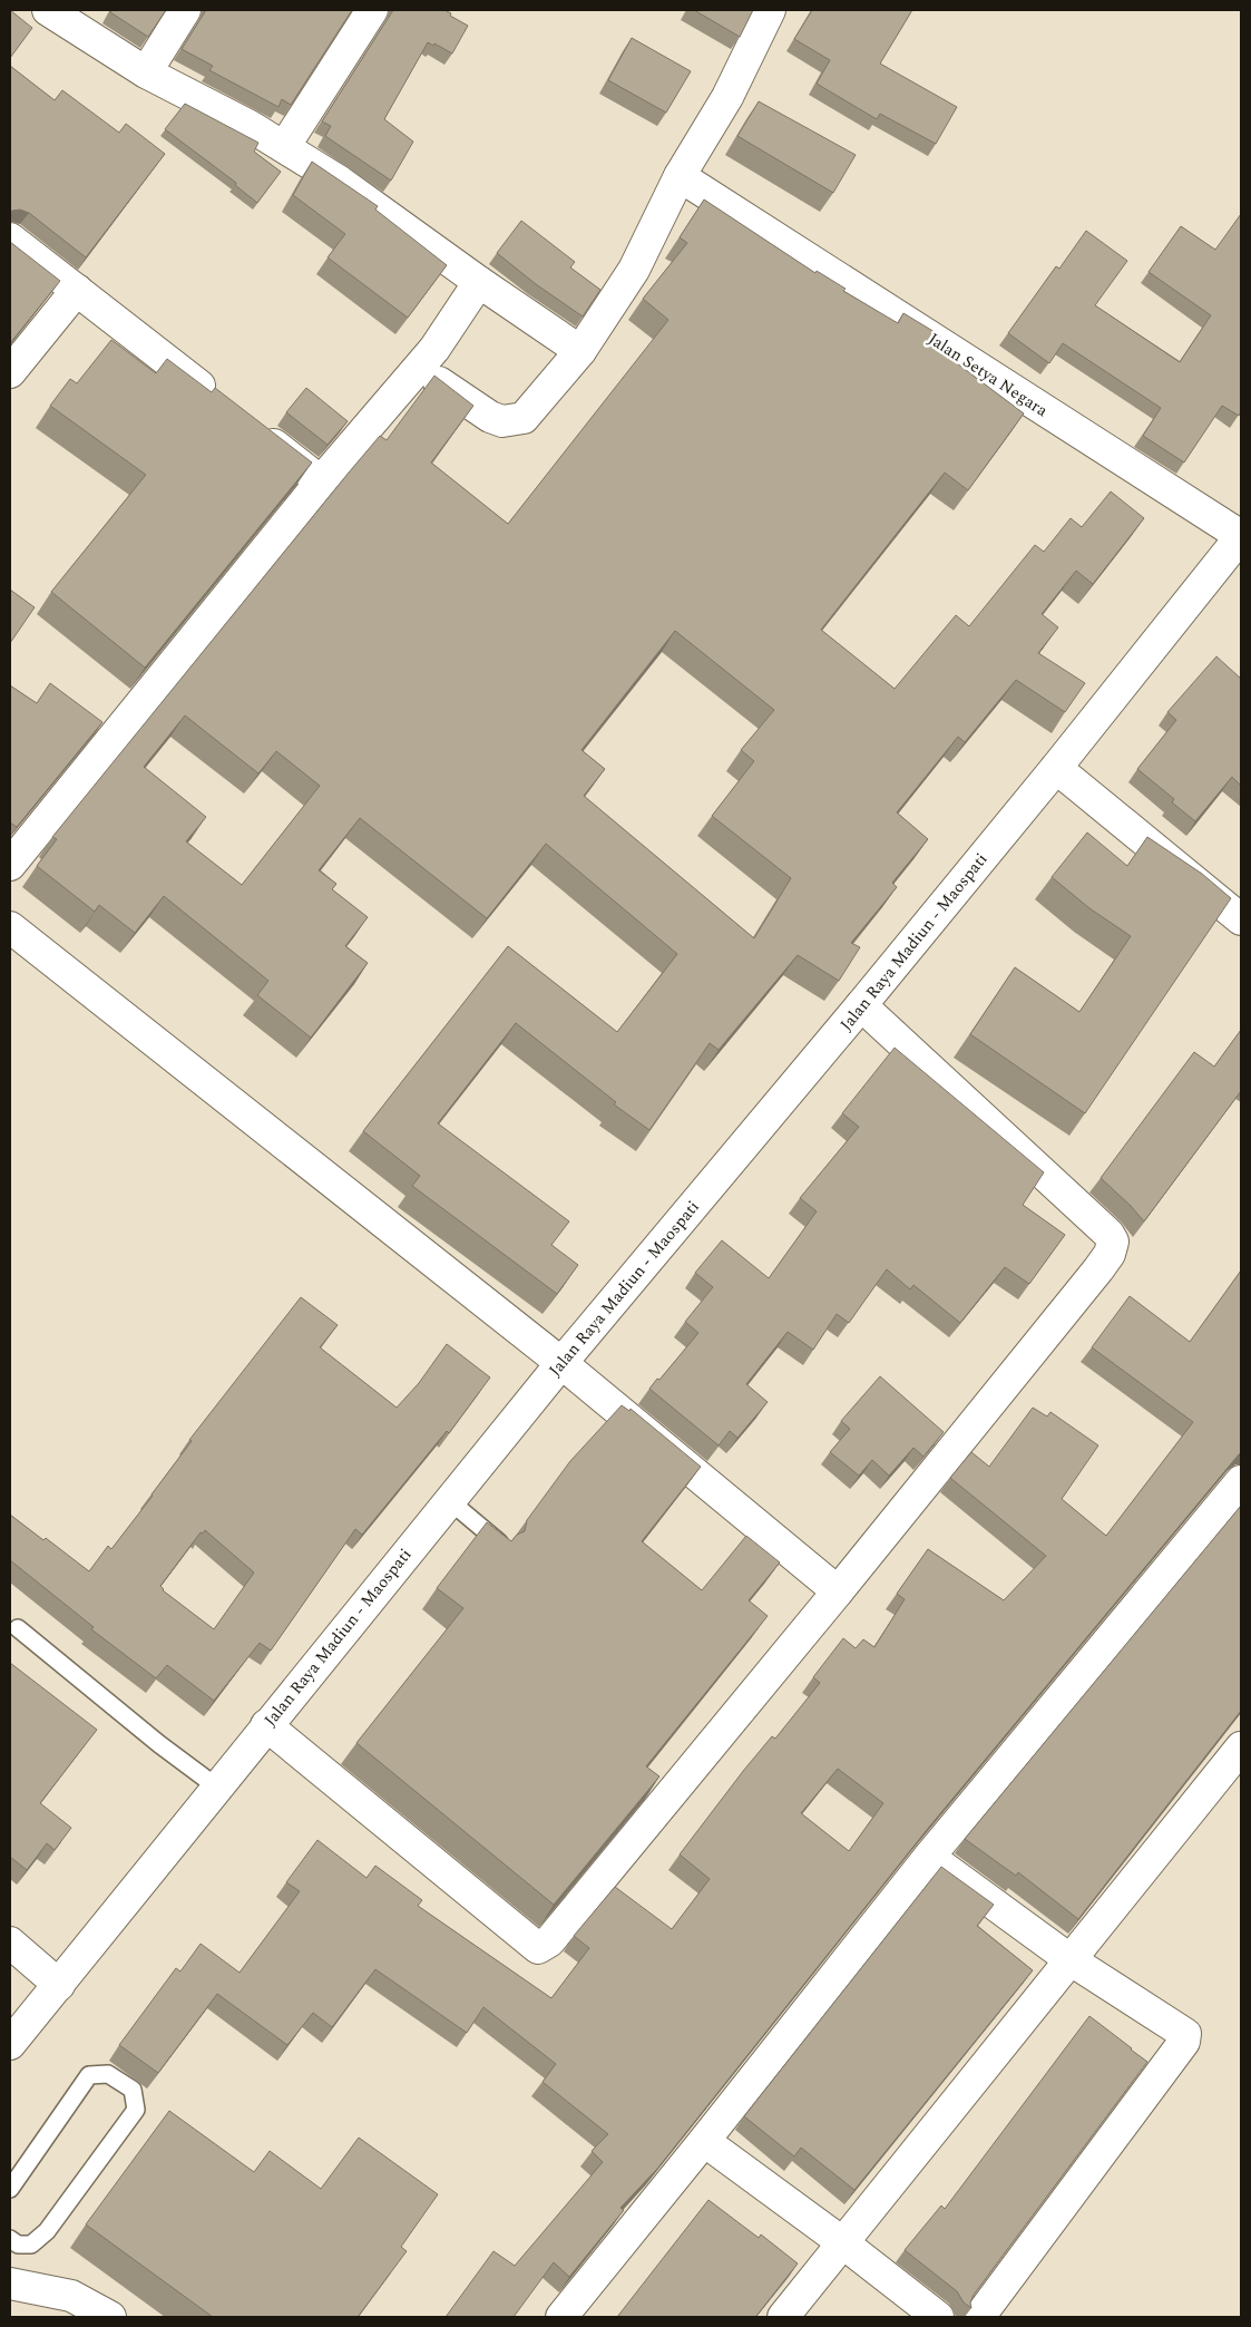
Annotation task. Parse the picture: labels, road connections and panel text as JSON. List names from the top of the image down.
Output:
{
  "streets": {
    "main road": ["Jalan Setya Negara", "Jalan Raya Madiun - Maospati"]
  },
  "crossings": [
    ["Jalan Setya Negara", "Jalan Raya Madiun - Maospati"]
  ]
}
